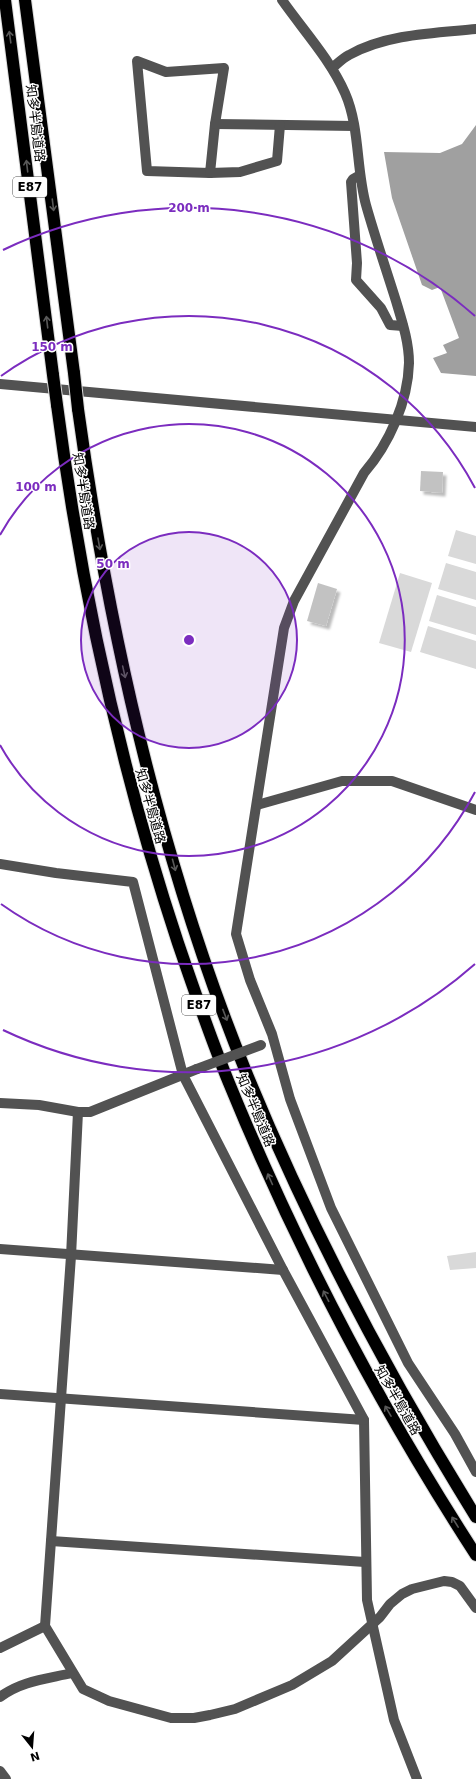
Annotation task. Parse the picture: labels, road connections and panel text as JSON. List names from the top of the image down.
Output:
{
  "streets": {
    "highway": ["知多半島道路", "E87"]
  },
  "north": "bottom",
  "rings": [
    "200 m",
    "150 m",
    "100 m",
    "50 m"
  ]
}
